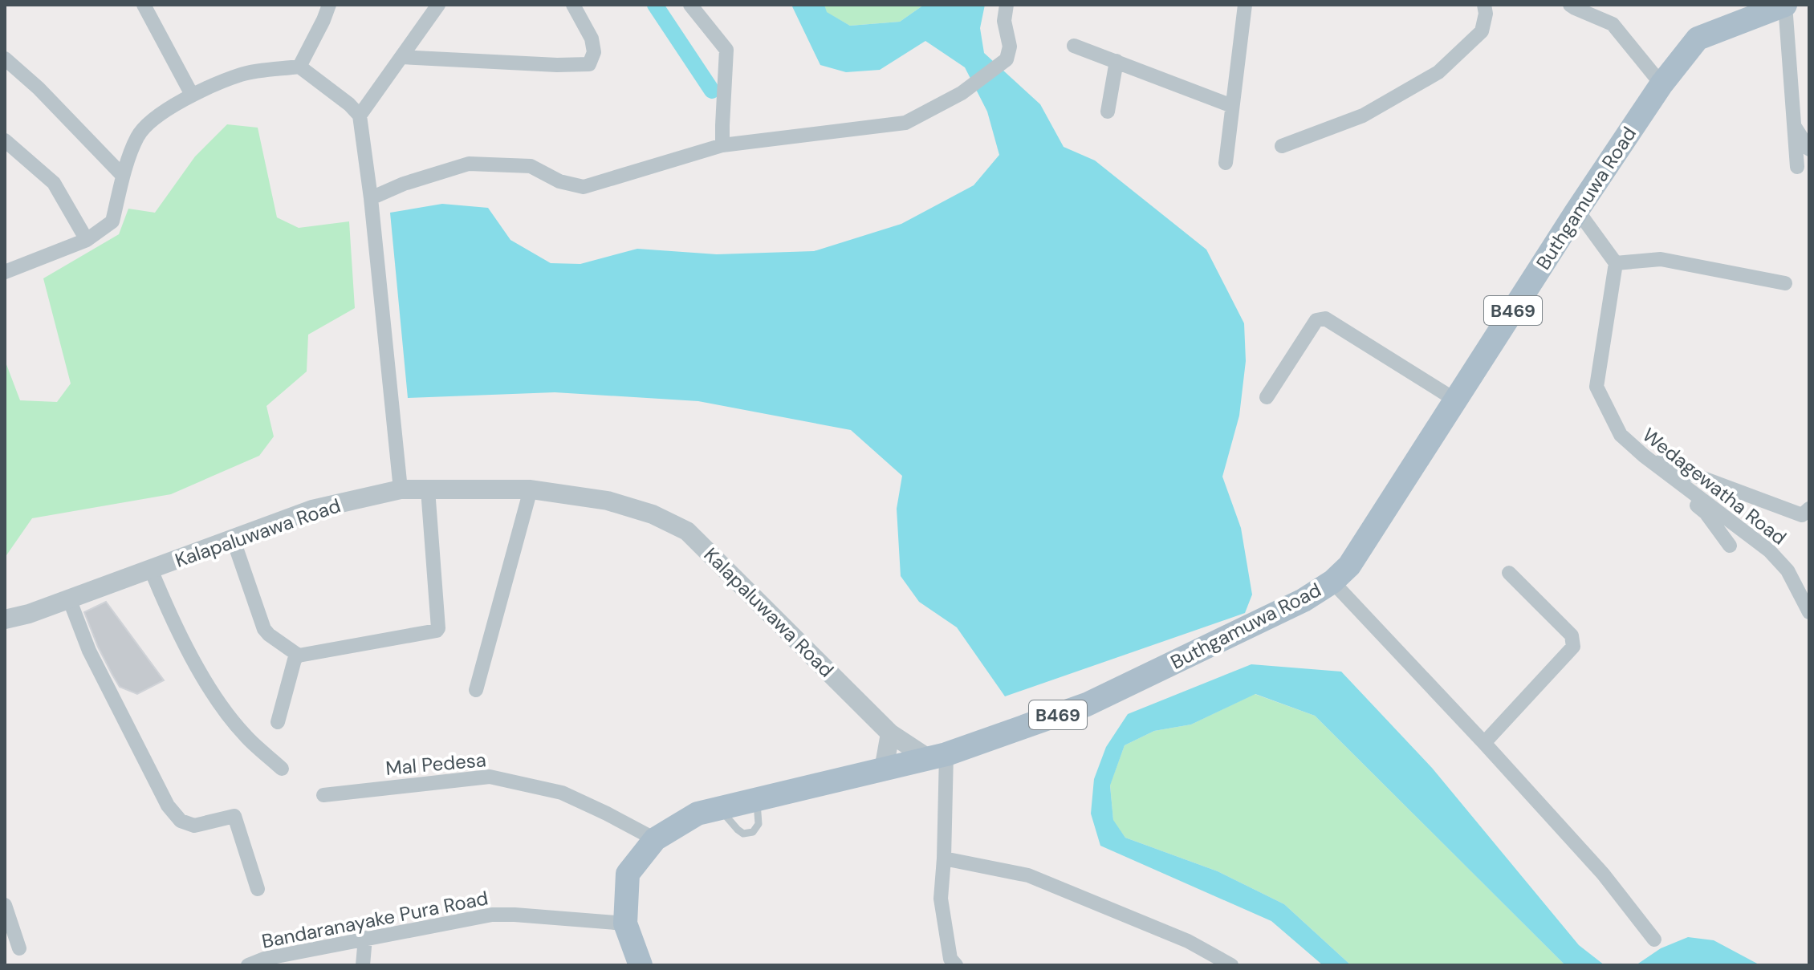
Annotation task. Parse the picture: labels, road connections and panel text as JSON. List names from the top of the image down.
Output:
{
  "streets": {
    "main road": ["Buthgamuwa Road", "B469"],
    "street": [
      "Wedagewatha Road",
      "Kalapaluwawa Road",
      "Mal Pedesa",
      "Bandaranayake Pura Road"
    ]
  },
  "crossings": [
    ["Buthgamuwa Road", "Kalapaluwawa Road"],
    ["Buthgamuwa Road", "Mal Pedesa"],
    ["Buthgamuwa Road", "Bandaranayake Pura Road"]
  ]
}
